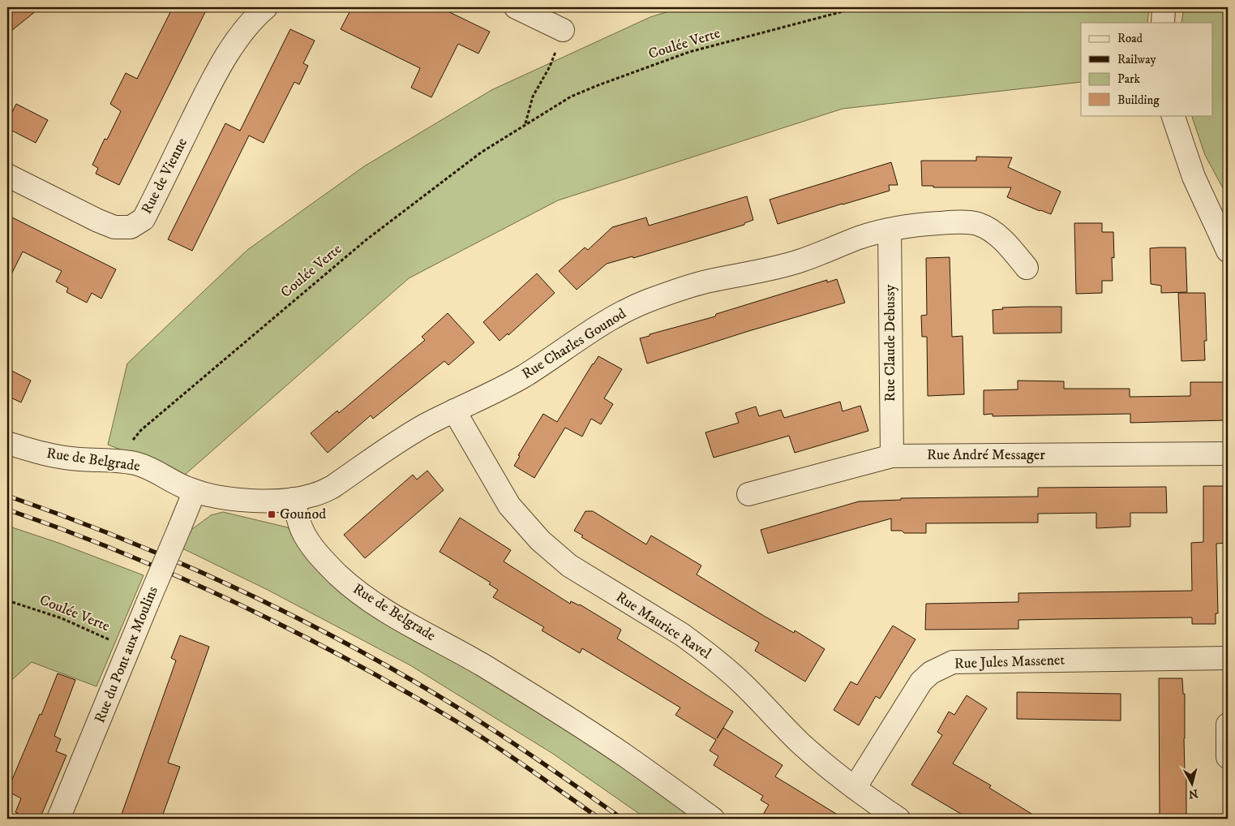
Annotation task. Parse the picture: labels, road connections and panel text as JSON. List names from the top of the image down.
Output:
{
  "streets": {
    "street": [
      "Rue de Vienne",
      "Rue Claude Debussy",
      "Rue Charles Gounod",
      "Rue André Messager",
      "Rue de Belgrade",
      "Rue Maurice Ravel",
      "Rue du Pont aux Moulins",
      "Rue Jules Massenet"
    ],
    "path": ["Coulée Verte"]
  },
  "crossings": [
    ["Rue Claude Debussy", "Rue Charles Gounod"],
    ["Rue Claude Debussy", "Rue André Messager"],
    ["Rue Charles Gounod", "Rue de Belgrade"],
    ["Rue Charles Gounod", "Rue Maurice Ravel"],
    ["Rue de Belgrade", "Rue du Pont aux Moulins"],
    ["Rue Maurice Ravel", "Rue Jules Massenet"]
  ],
  "places": {
    "transit": ["Gounod"]
  },
  "legend": [
    "Road",
    "Railway",
    "Park",
    "Building"
  ],
  "north": "bottom"
}
